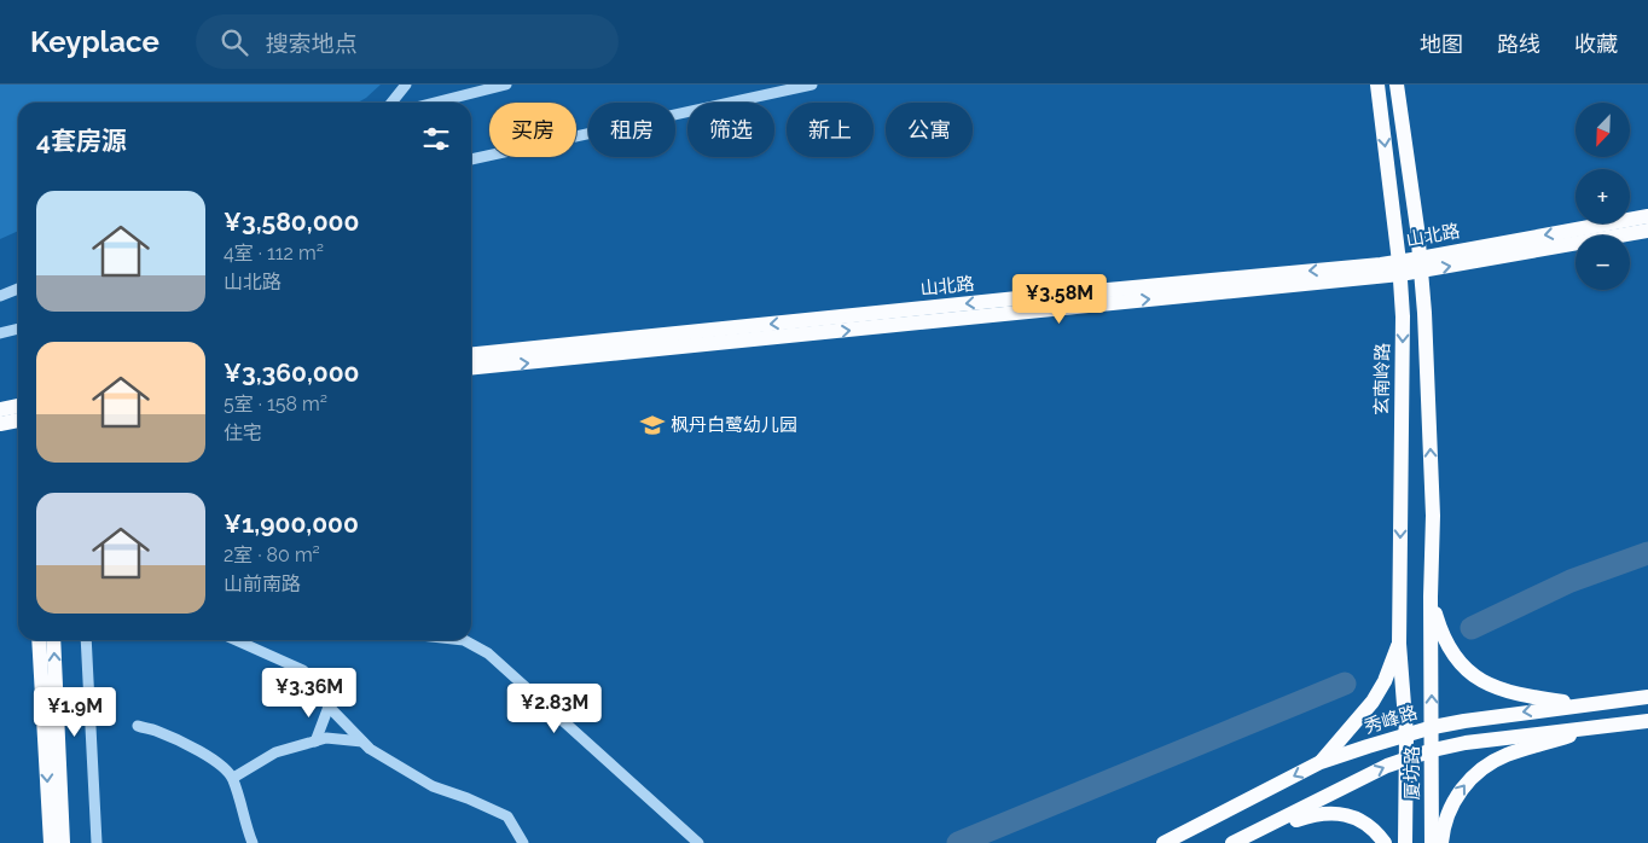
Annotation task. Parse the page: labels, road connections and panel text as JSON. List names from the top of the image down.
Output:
{
  "streets": {
    "main road": [
      "山北路",
      "玄南岭路",
      "秀峰路",
      "厦坊路"
    ]
  },
  "crossings": [
    ["山北路", "玄南岭路"],
    ["玄南岭路", "厦坊路"],
    ["秀峰路", "厦坊路"]
  ],
  "places": {
    "school or university": ["枫丹白鹭幼儿园"]
  },
  "north": "bottom left",
  "page": {
    "header": "Keyplace",
    "search": "搜索地点",
    "nav": ["地图", "路线", "收藏"],
    "map_buttons": ["+", "−"],
    "chip": [
      "买房",
      "租房",
      "筛选",
      "新上",
      "公寓"
    ],
    "heading": "4套房源",
    "list": [
      {
        "name": "¥3,580,000",
        "note": "4室 · 112 m² · 山北路"
      },
      {
        "name": "¥3,360,000",
        "note": "5室 · 158 m² · 住宅"
      },
      {
        "name": "¥1,900,000",
        "note": "2室 · 80 m² · 山前南路"
      }
    ],
    "price": [
      "¥3.58M",
      "¥3.36M",
      "¥2.83M",
      "¥1.9M"
    ]
  }
}
